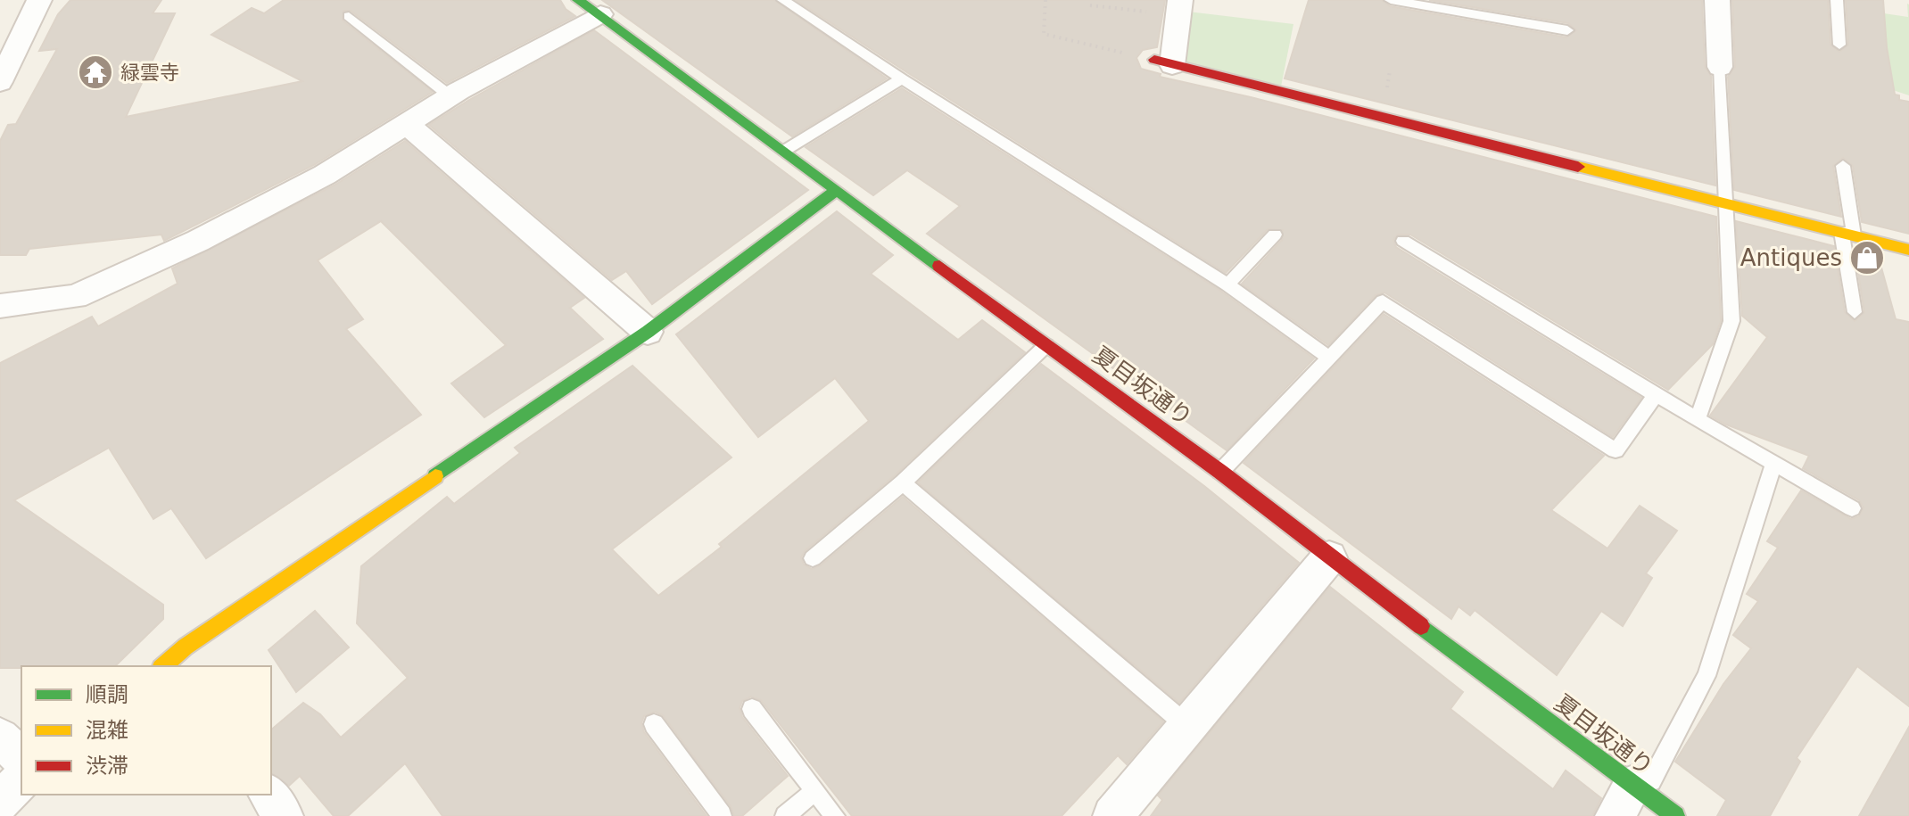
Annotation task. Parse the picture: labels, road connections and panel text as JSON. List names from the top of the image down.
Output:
{
  "streets": {
    "street": ["夏目坂通り"]
  },
  "places": {
    "temple": ["緑雲寺"],
    "shop": ["Antiques"]
  },
  "legend": ["順調", "混雑", "渋滞"]
}
